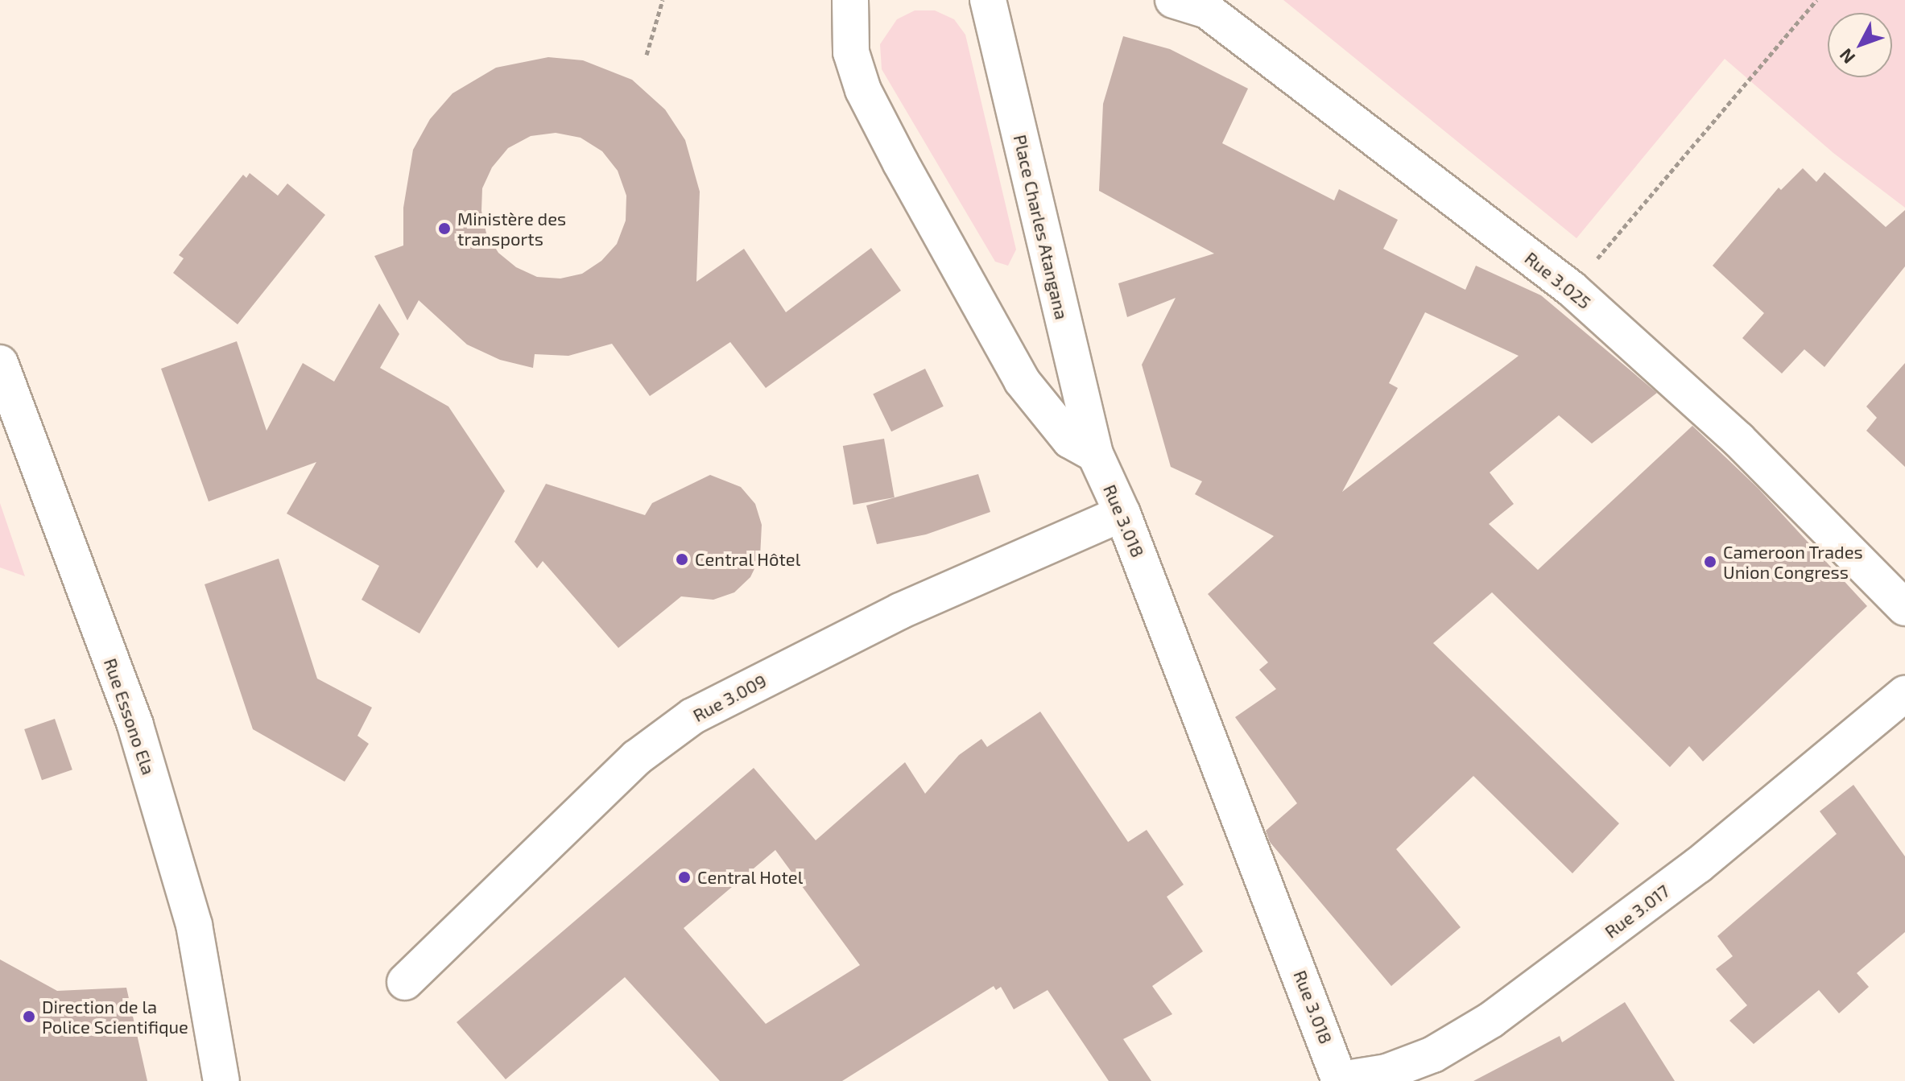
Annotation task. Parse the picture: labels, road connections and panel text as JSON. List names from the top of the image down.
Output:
{
  "streets": {
    "street": [
      "Place Charles Atangana",
      "Rue 3.025",
      "Rue 3.018",
      "Rue 3.009",
      "Rue Essono Ela",
      "Rue 3.017"
    ]
  },
  "crossings": [
    ["Place Charles Atangana", "Rue 3.018"],
    ["Rue 3.018", "Rue 3.009"],
    ["Rue 3.018", "Rue 3.017"]
  ],
  "places": [
    "Ministère des transports",
    "Central Hôtel",
    "Cameroon Trades Union Congress",
    "Central Hotel",
    "Direction de la Police Scientifique"
  ],
  "north": "bottom left"
}
